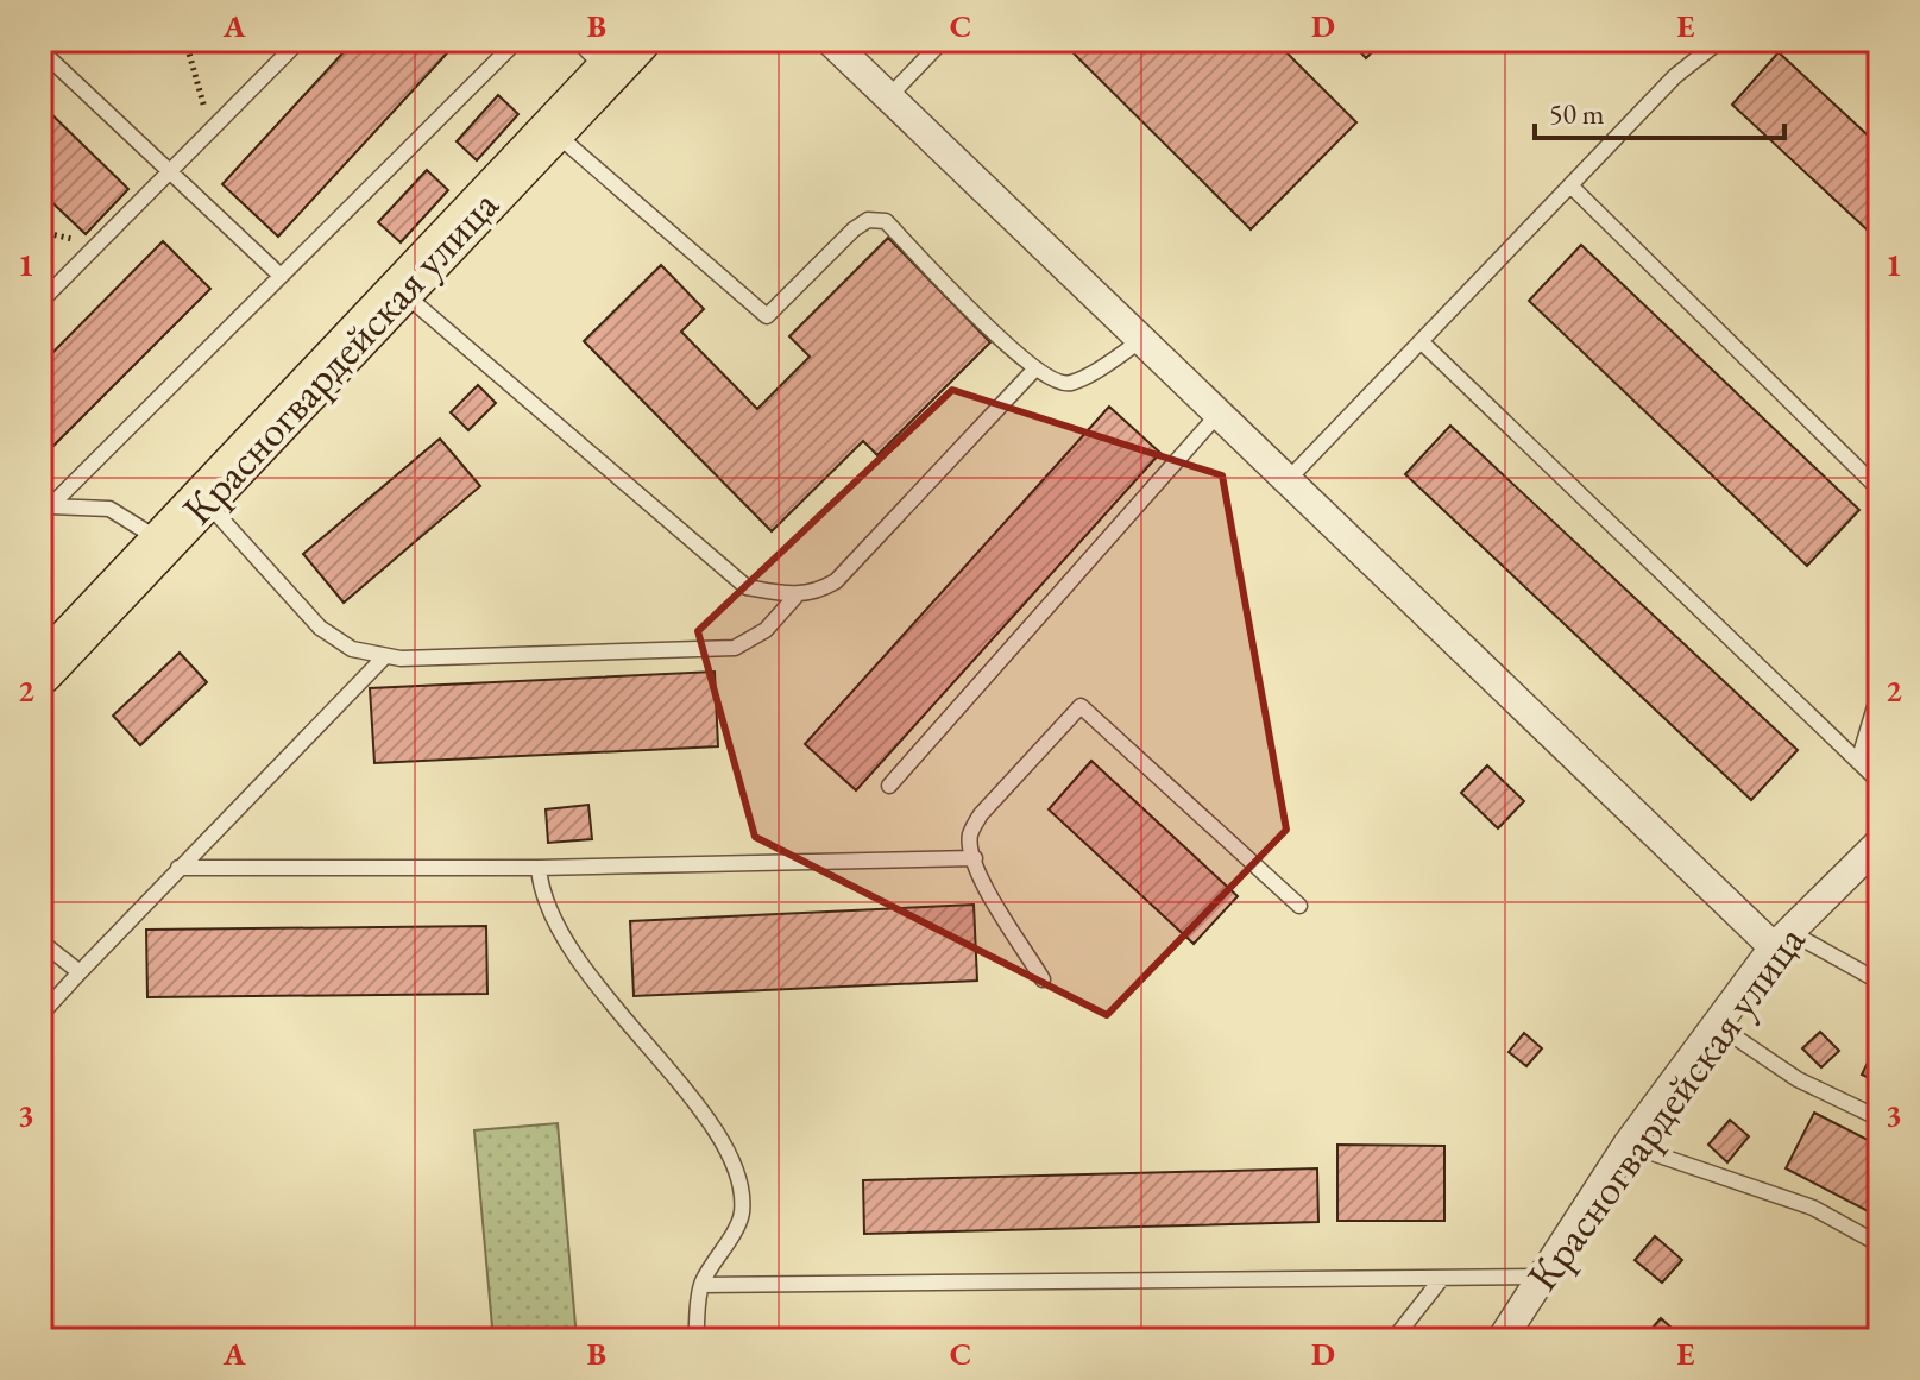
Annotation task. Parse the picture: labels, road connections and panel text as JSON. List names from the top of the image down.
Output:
{
  "streets": {
    "main road": ["Красногвардейская улица"]
  },
  "scale_bar": "50 m",
  "grid": {
    "columns": [
      "A",
      "B",
      "C",
      "D",
      "E"
    ],
    "rows": ["1", "2", "3"]
  }
}
